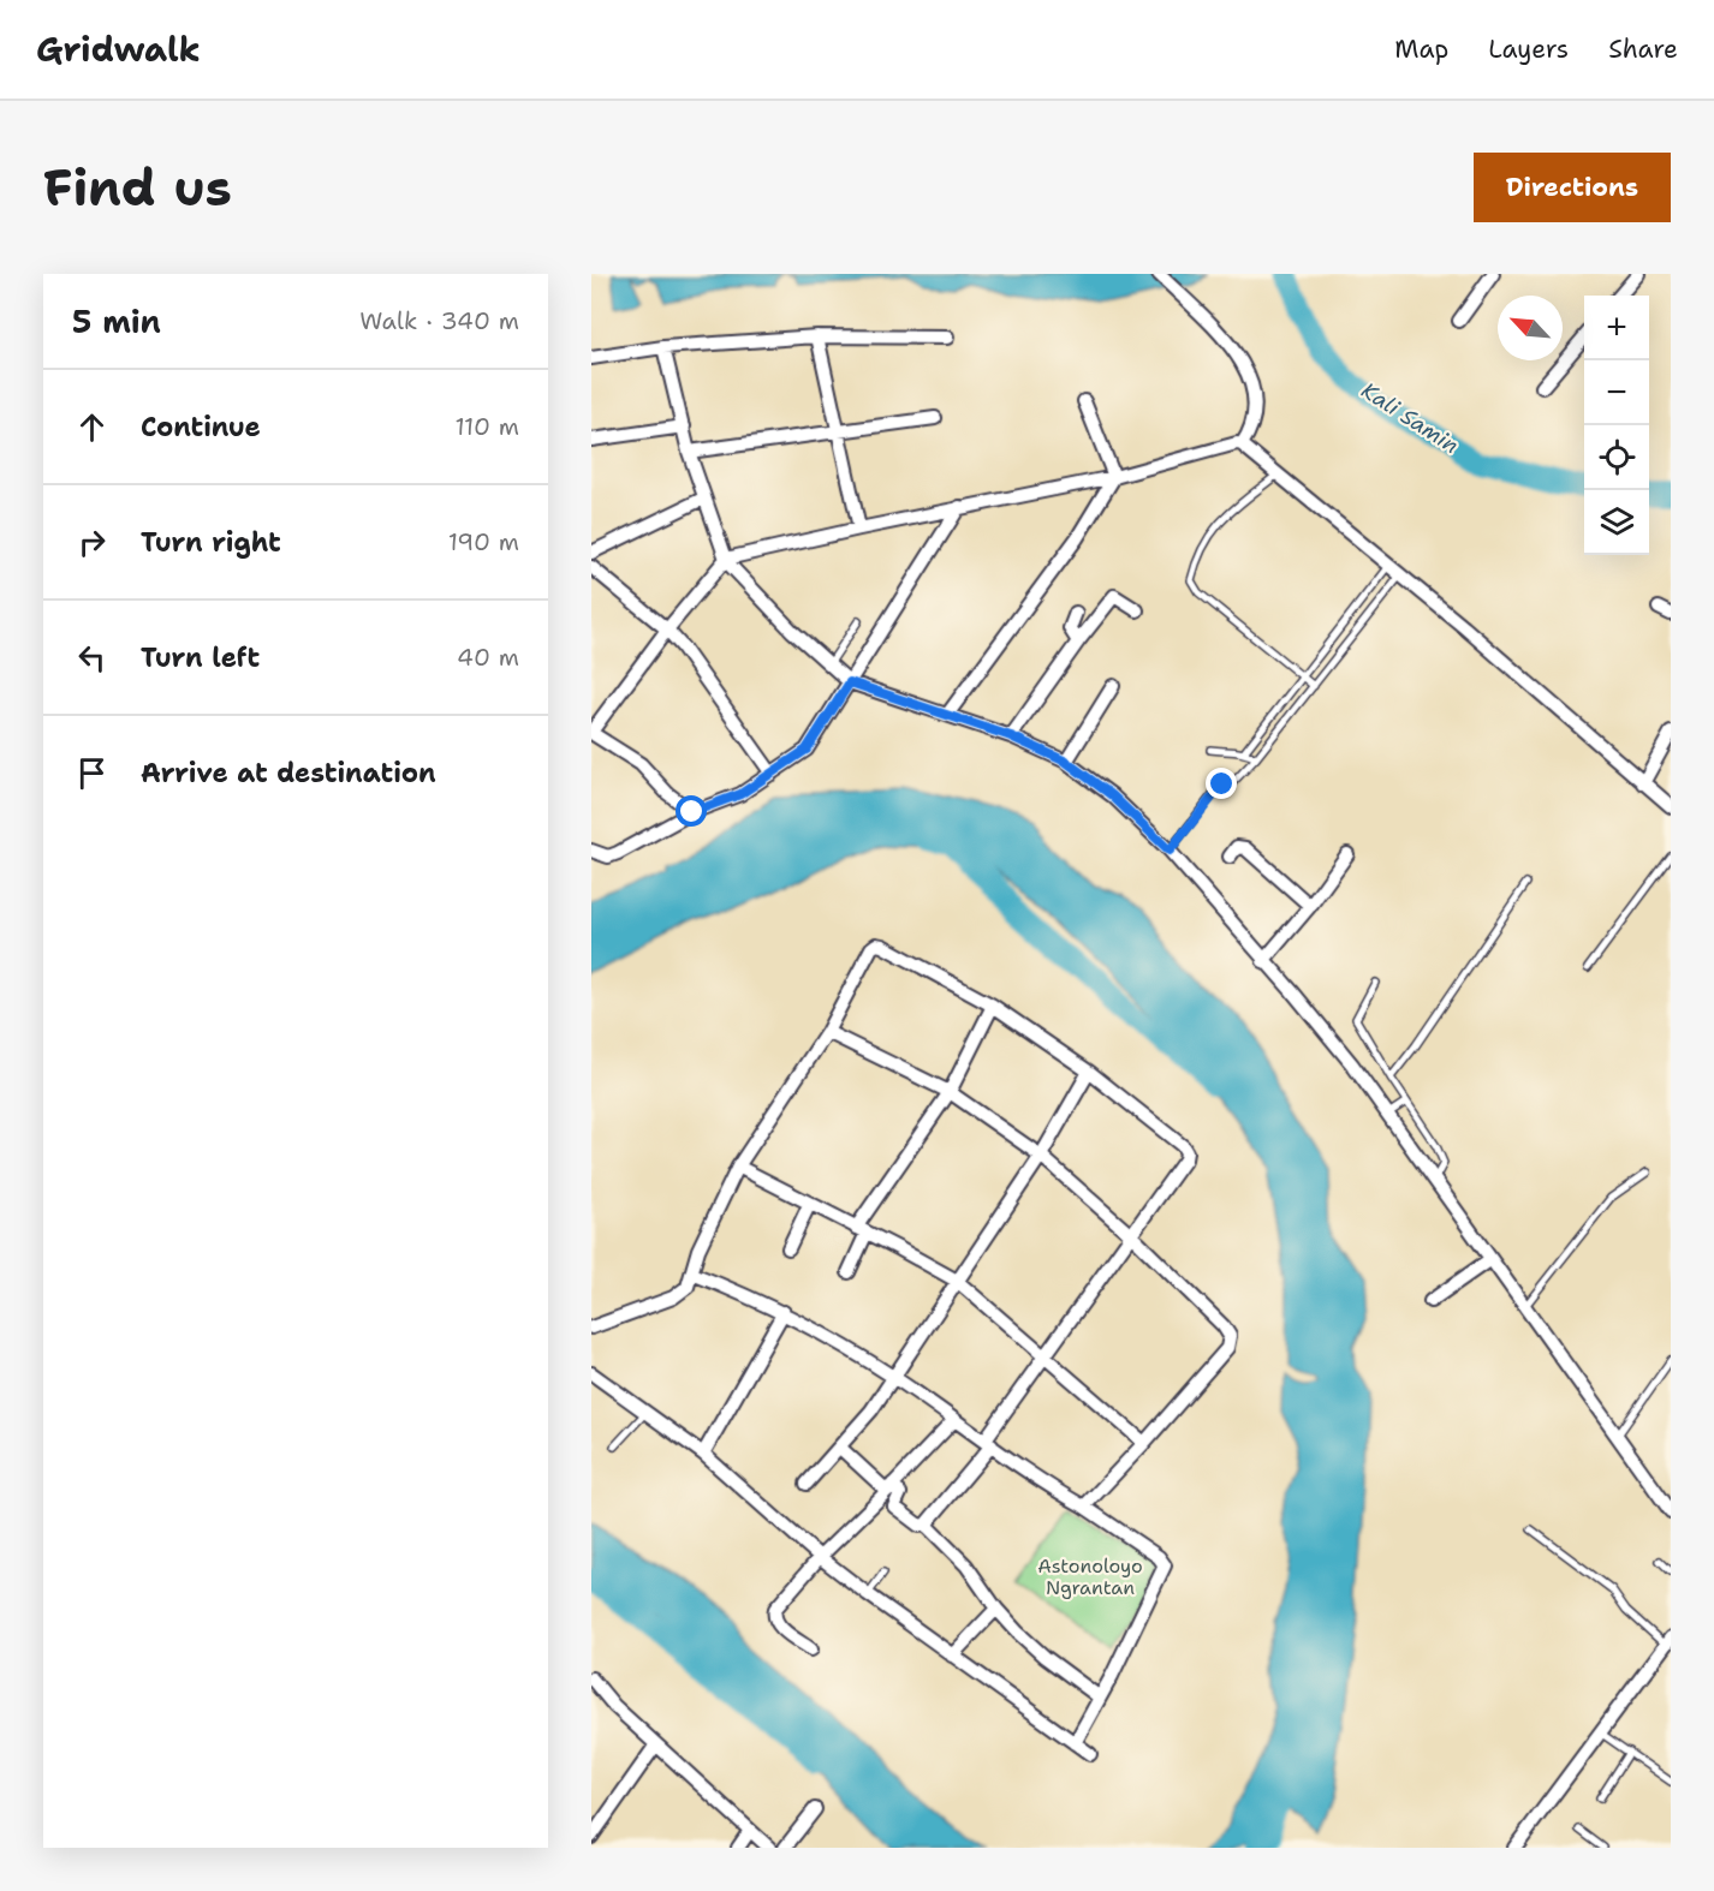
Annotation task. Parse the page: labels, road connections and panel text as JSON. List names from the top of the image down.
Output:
{
  "water": ["Kali Samin"],
  "parks": ["Astonoloyo Ngrantan"],
  "north": "top left",
  "page": {
    "header": "Gridwalk",
    "nav": ["Map", "Layers", "Share"],
    "buttons": "Directions",
    "title": "Find us",
    "heading": ["5 min", "Walk · 340 m"],
    "map_buttons": ["+", "−"],
    "list": [
      ["Continue", "110 m"],
      ["Turn right", "190 m"],
      ["Turn left", "40 m"],
      "Arrive at destination"
    ]
  }
}
